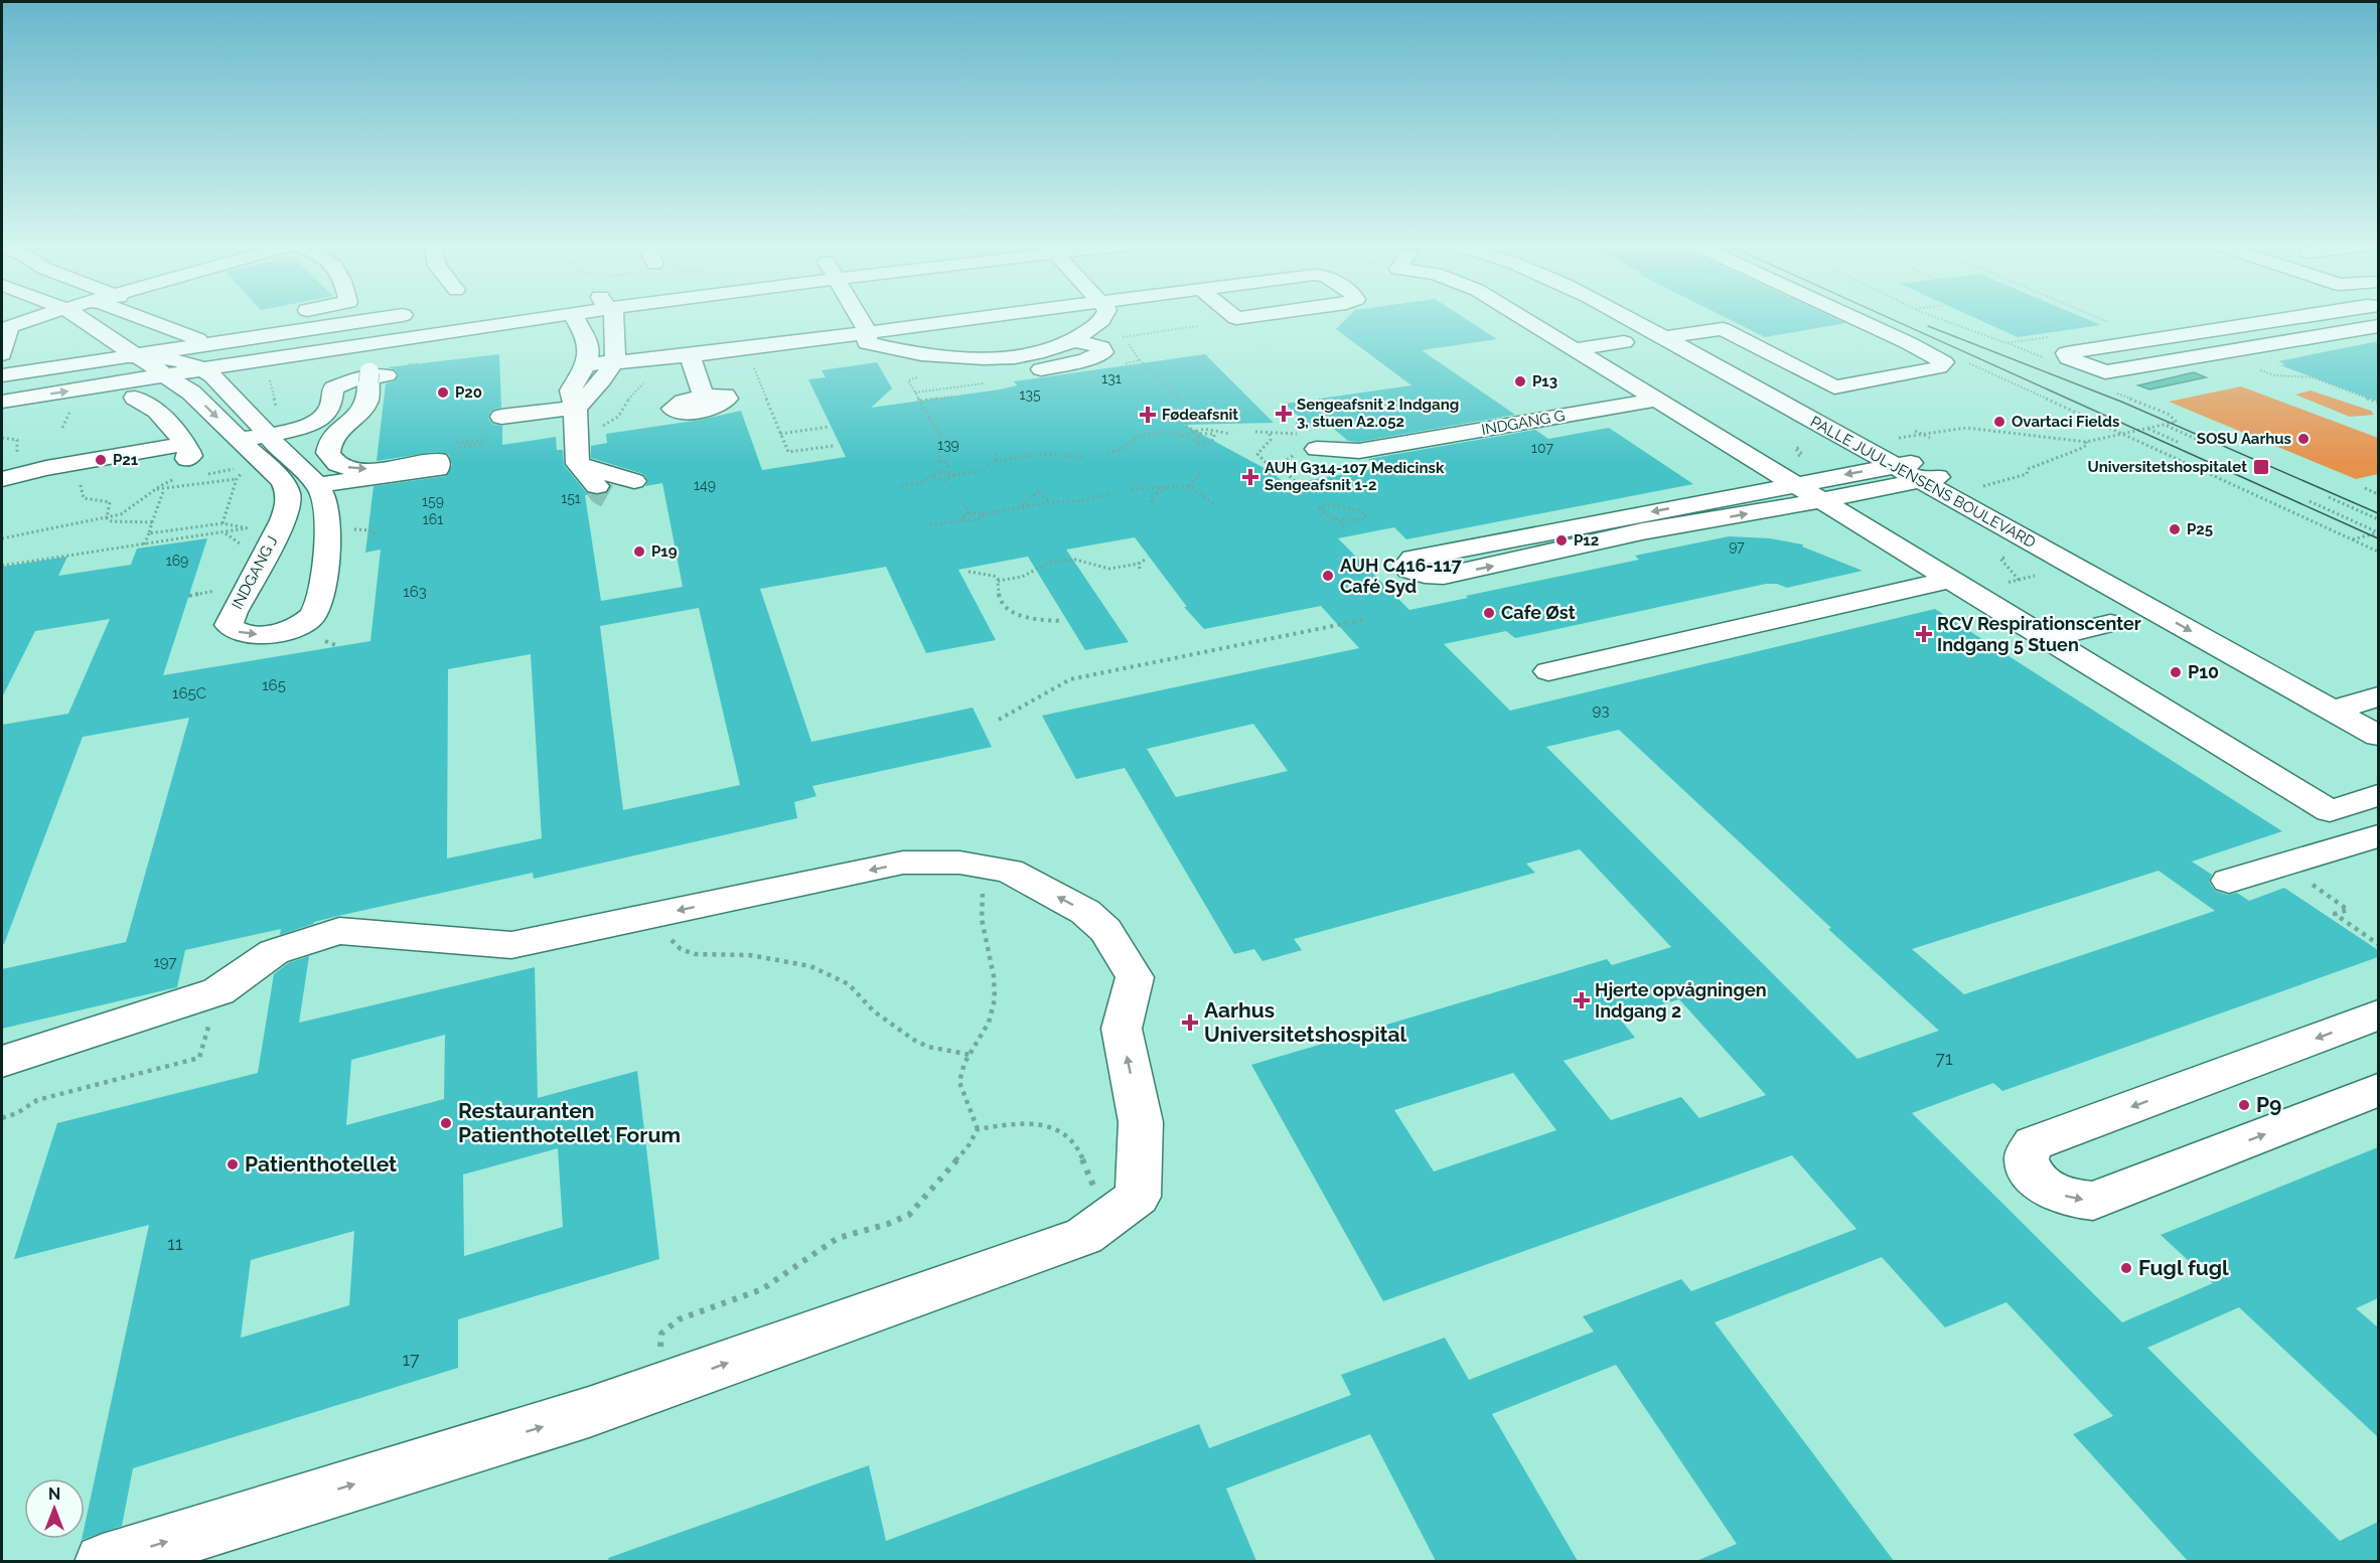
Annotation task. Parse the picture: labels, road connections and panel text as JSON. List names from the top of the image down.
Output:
{
  "streets": {
    "street": ["INDGANG G", "PALLE JUUL-JENSENS BOULEVARD", "INDGANG J"]
  },
  "places": {
    "other": [
      "P13",
      "P20",
      "Ovartaci Fields",
      "SOSU Aarhus",
      "P21",
      "P25",
      "P12",
      "P19",
      "AUH C416-117 Café Syd",
      "Cafe Øst",
      "P10",
      "P9",
      "Restauranten Patienthotellet Forum",
      "Patienthotellet",
      "Fugl fugl"
    ],
    "health": [
      "Sengeafsnit 2 Indgang 3, stuen A2.052",
      "Fødeafsnit",
      "AUH G314-107 Medicinsk Sengeafsnit 1-2",
      "RCV Respirationscenter Indgang 5 Stuen",
      "Hjerte opvågningen Indgang 2",
      "Aarhus Universitetshospital"
    ],
    "transit": ["Universitetshospitalet"]
  },
  "house_numbers": [
    "131",
    "135",
    "139",
    "107",
    "149",
    "151",
    "159",
    "161",
    "97",
    "169",
    "163",
    "165",
    "165C",
    "93",
    "197",
    "71",
    "11",
    "17"
  ],
  "north": "top"
}
